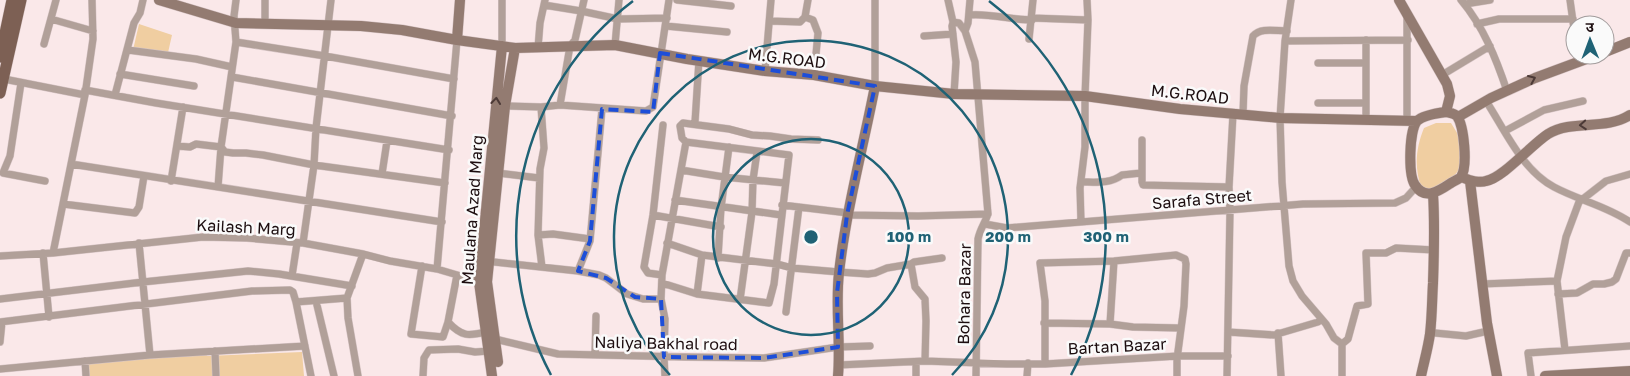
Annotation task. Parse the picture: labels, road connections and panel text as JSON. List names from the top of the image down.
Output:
{
  "streets": {
    "main road": ["M.G.ROAD", "Maulana Azad Marg"],
    "street": [
      "Sarafa Street",
      "Kailash Marg",
      "Bohara Bazar",
      "Naliya Bakhal road",
      "Bartan Bazar"
    ]
  },
  "crossings": [
    ["M.G.ROAD", "Maulana Azad Marg"],
    ["Sarafa Street", "Bohara Bazar"],
    ["Maulana Azad Marg", "Kailash Marg"],
    ["Maulana Azad Marg", "Naliya Bakhal road"],
    ["Bohara Bazar", "Bartan Bazar"]
  ],
  "north": "top",
  "rings": ["100 m", "200 m", "300 m"]
}
